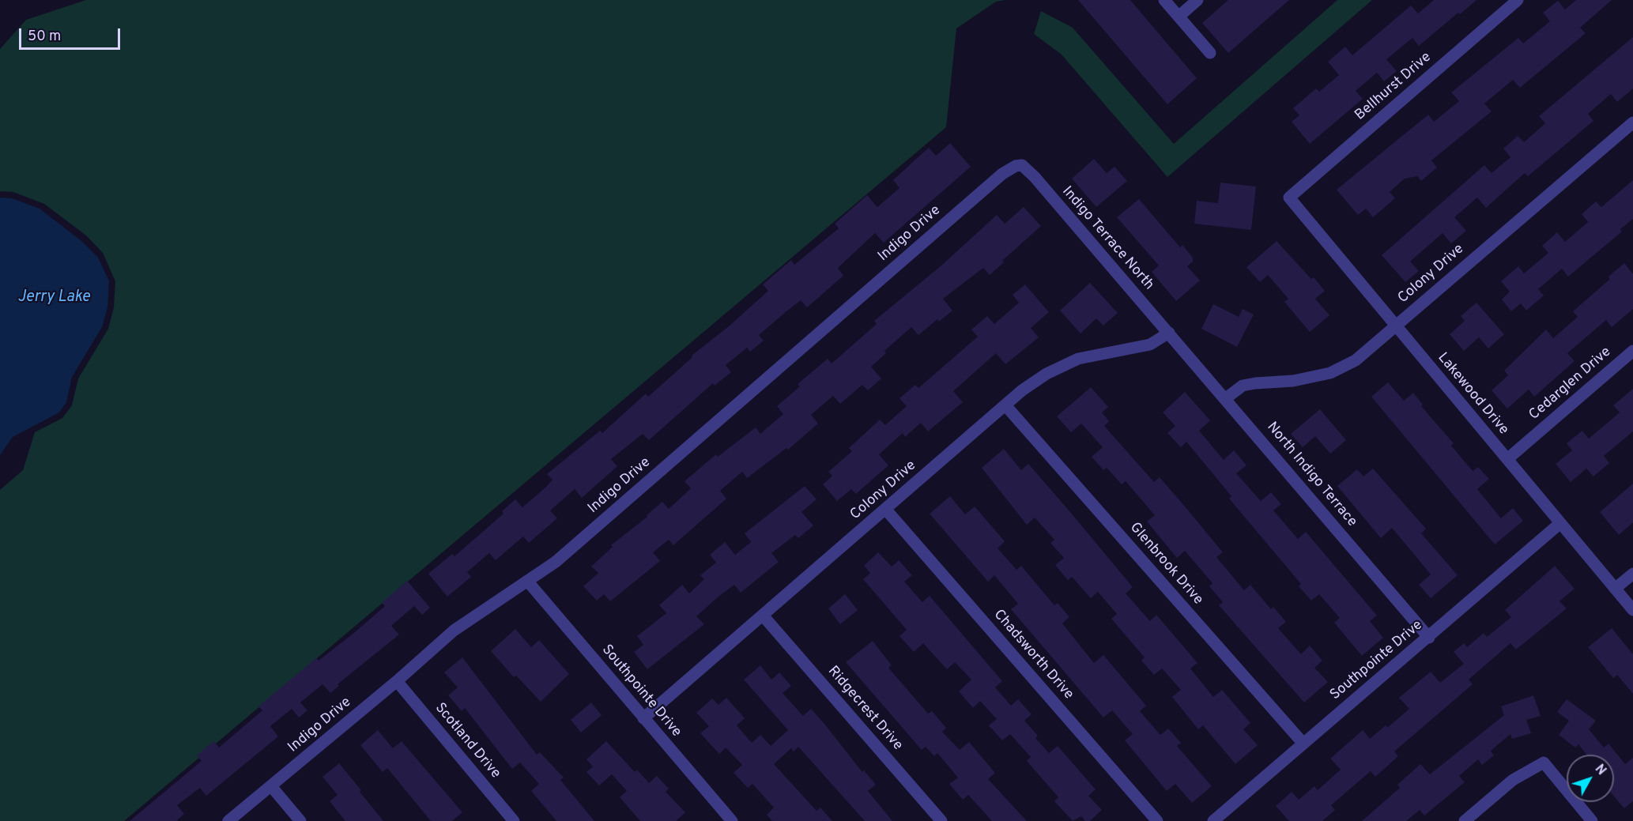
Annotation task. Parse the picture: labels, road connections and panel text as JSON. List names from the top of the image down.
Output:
{
  "streets": {
    "street": [
      "Bellhurst Drive",
      "Indigo Drive",
      "Indigo Terrace North",
      "Colony Drive",
      "Cedarglen Drive",
      "Lakewood Drive",
      "North Indigo Terrace",
      "Glenbrook Drive",
      "Chadsworth Drive",
      "Southpointe Drive",
      "Ridgecrest Drive",
      "Scotland Drive"
    ]
  },
  "crossings": [
    ["Bellhurst Drive", "Lakewood Drive"],
    ["Indigo Drive", "Indigo Terrace North"],
    ["Indigo Drive", "Southpointe Drive"],
    ["Indigo Drive", "Scotland Drive"],
    ["Indigo Terrace North", "Colony Drive"],
    ["Indigo Terrace North", "North Indigo Terrace"],
    ["Colony Drive", "Lakewood Drive"],
    ["Colony Drive", "North Indigo Terrace"],
    ["Colony Drive", "Glenbrook Drive"],
    ["Colony Drive", "Chadsworth Drive"],
    ["Colony Drive", "Southpointe Drive"],
    ["Colony Drive", "Ridgecrest Drive"],
    ["Cedarglen Drive", "Lakewood Drive"],
    ["Lakewood Drive", "Southpointe Drive"],
    ["North Indigo Terrace", "Southpointe Drive"],
    ["Glenbrook Drive", "Southpointe Drive"]
  ],
  "water": ["Jerry Lake"],
  "scale_bar": "50 m",
  "north": "top right"
}
